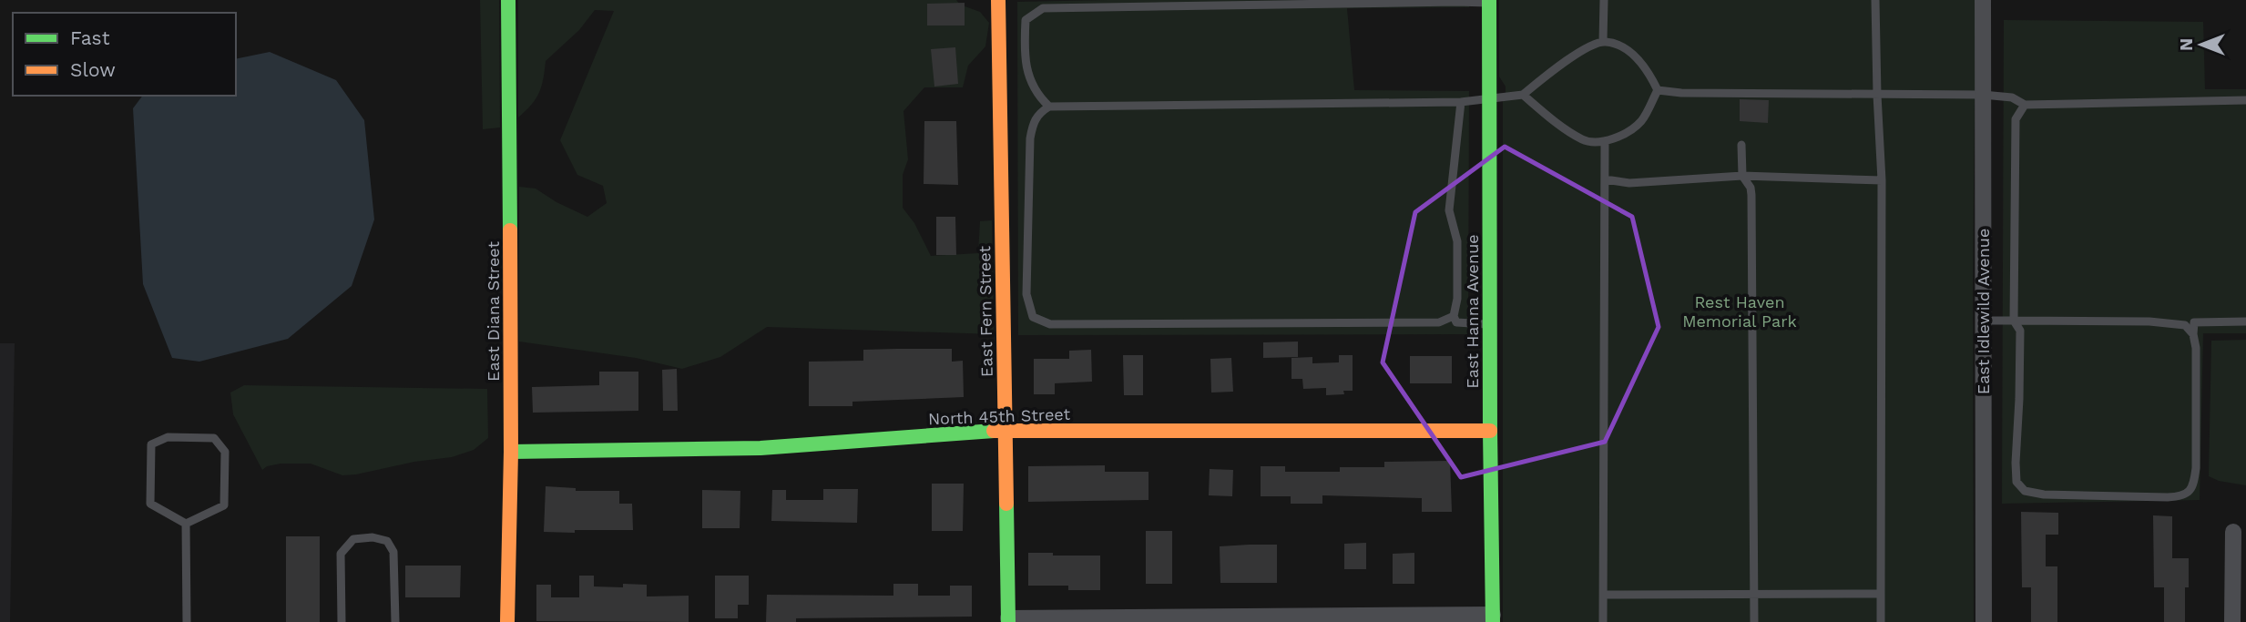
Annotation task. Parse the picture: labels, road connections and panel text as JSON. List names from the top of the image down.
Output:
{
  "streets": {
    "street": [
      "East Diana Street",
      "East Fern Street",
      "East Hanna Avenue",
      "East Idlewild Avenue",
      "North 45th Street"
    ]
  },
  "crossings": [
    ["East Diana Street", "North 45th Street"],
    ["East Fern Street", "North 45th Street"],
    ["East Hanna Avenue", "North 45th Street"]
  ],
  "parks": ["Rest Haven Memorial Park"],
  "legend": ["Fast", "Slow"],
  "north": "left"
}
